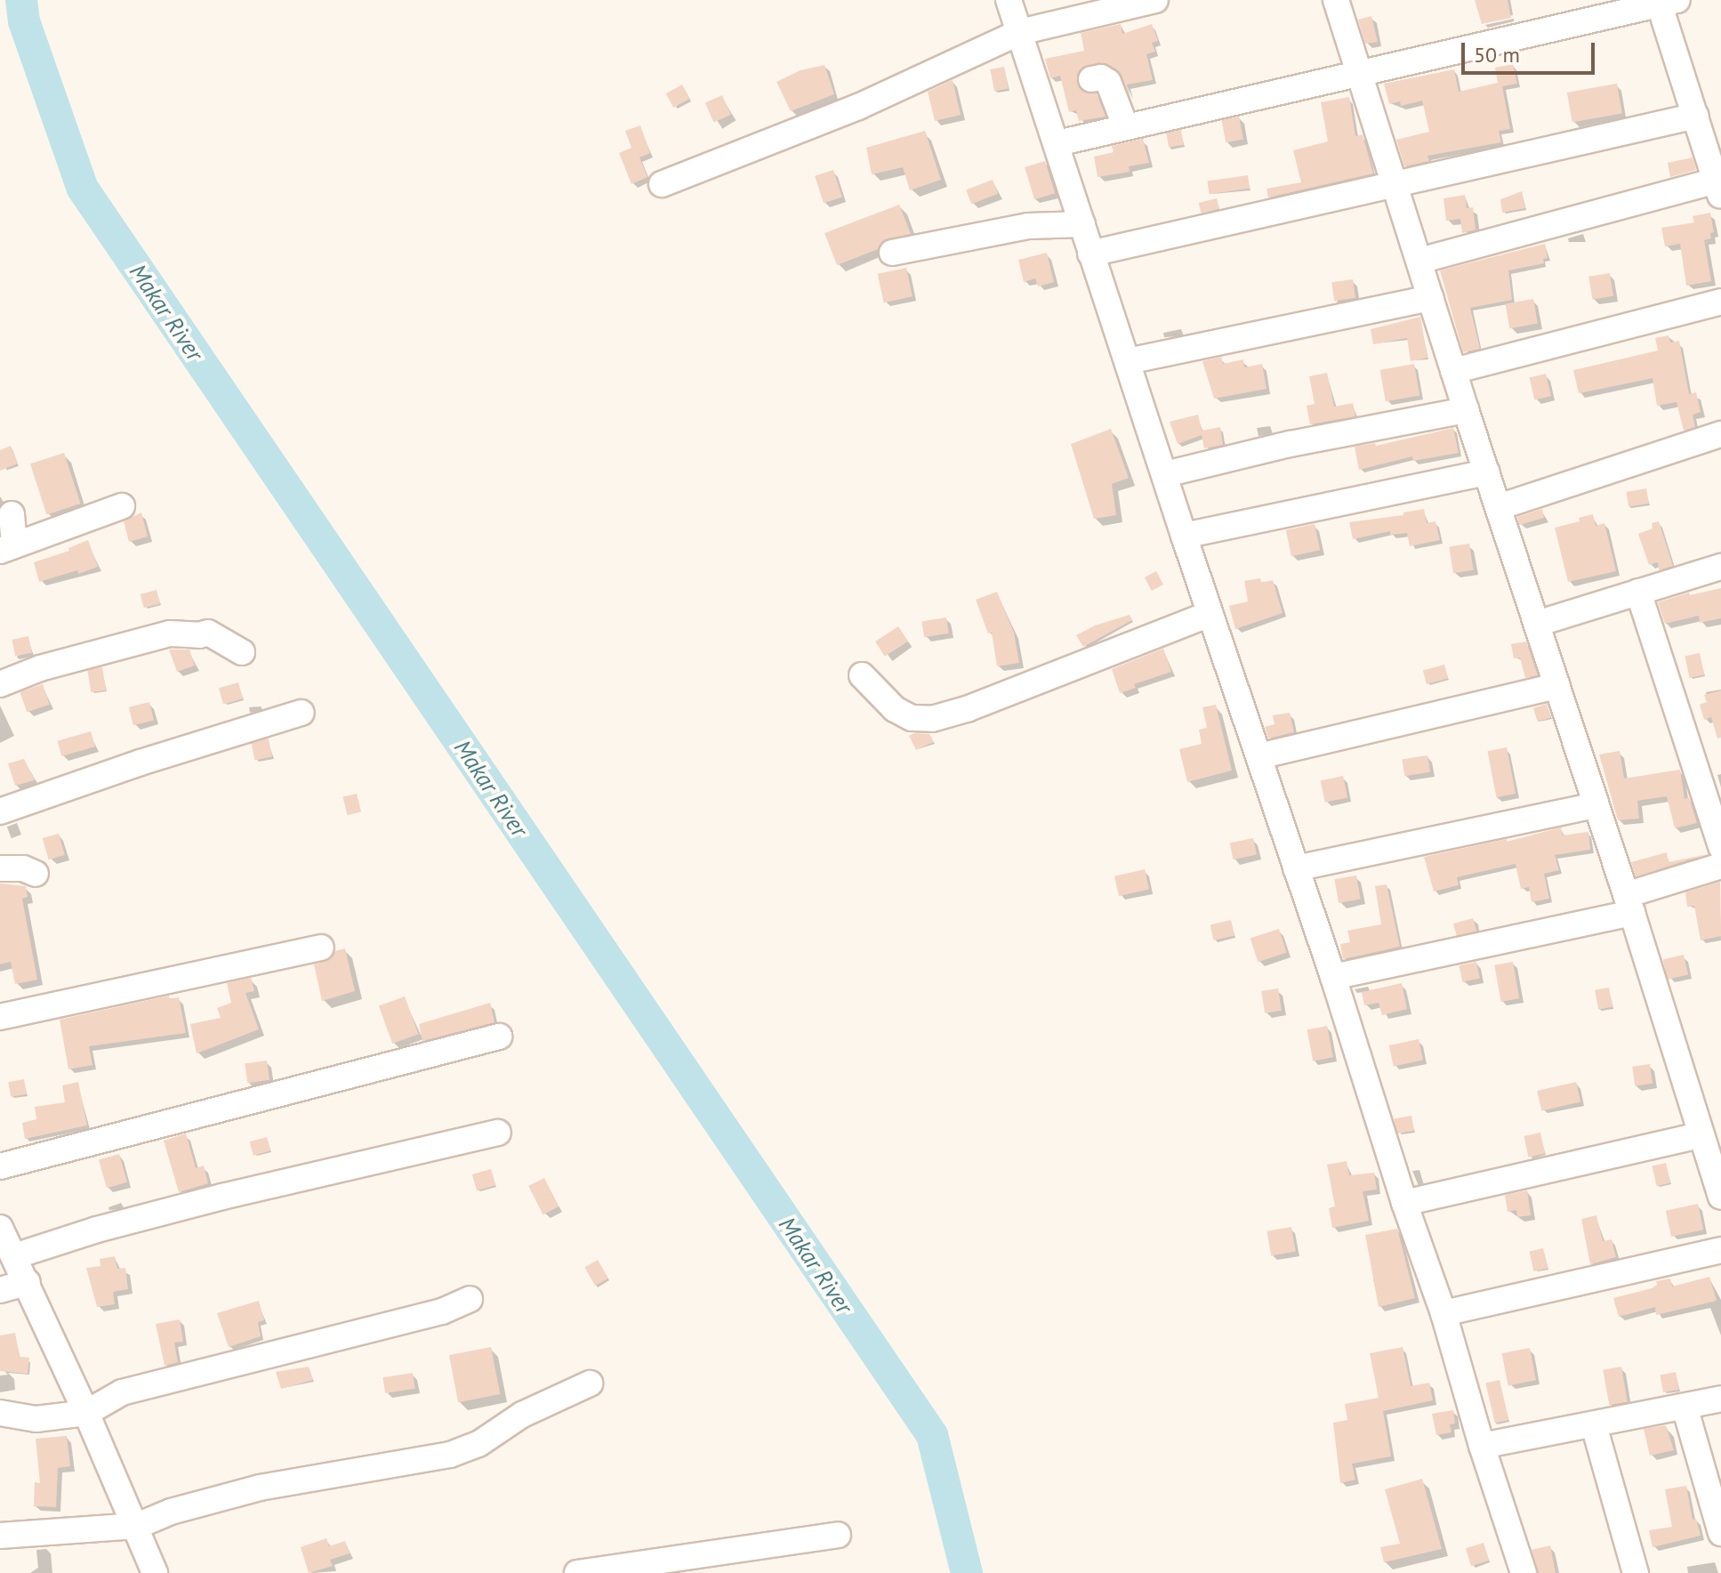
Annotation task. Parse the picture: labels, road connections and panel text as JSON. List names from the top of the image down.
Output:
{
  "water": ["Makar River"],
  "scale_bar": "50 m"
}
